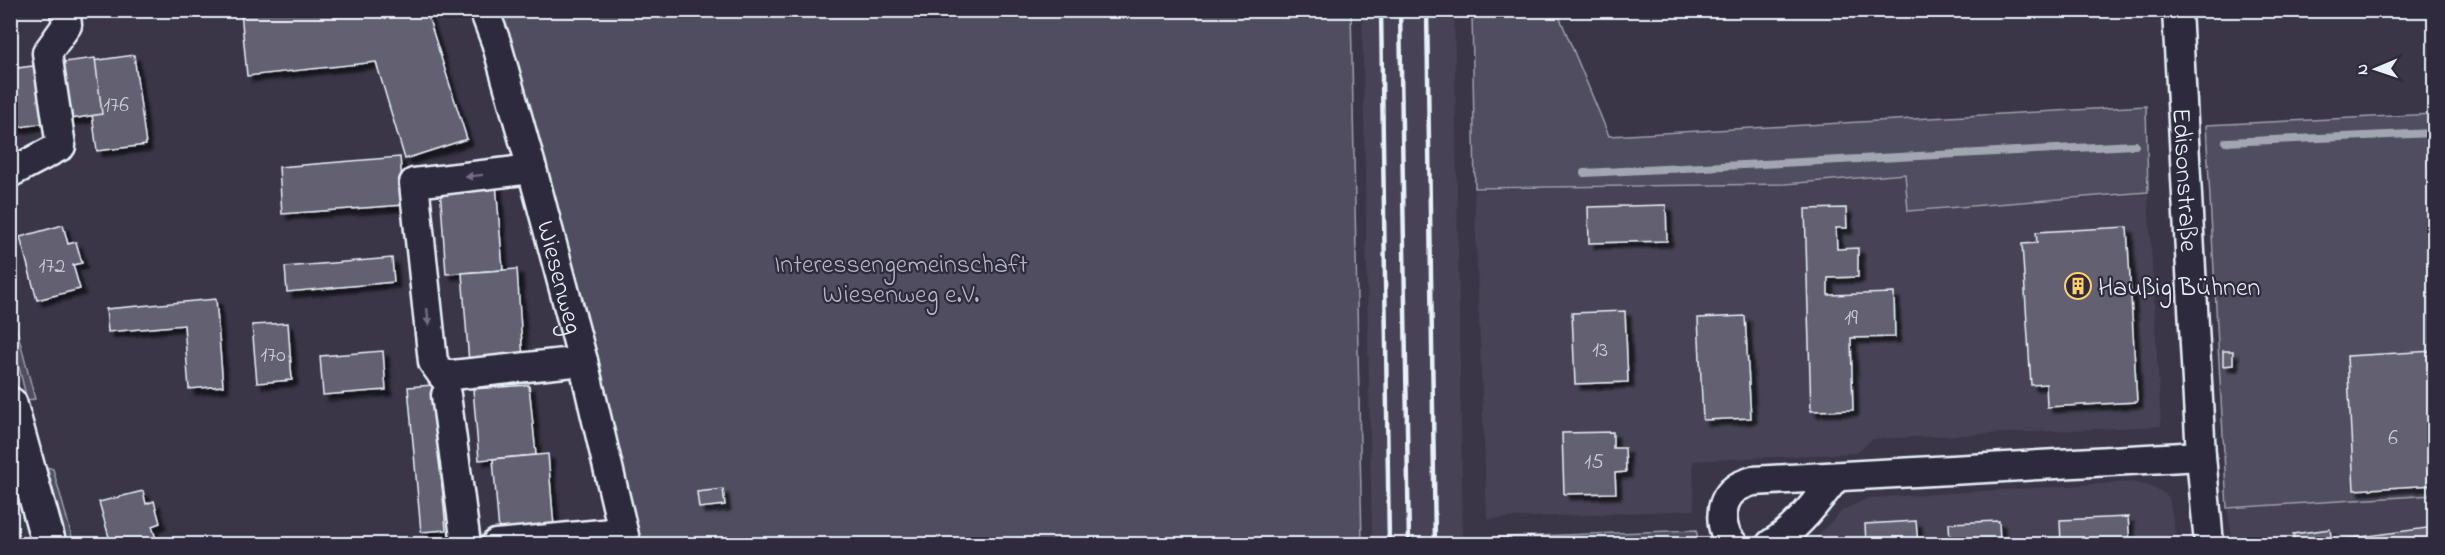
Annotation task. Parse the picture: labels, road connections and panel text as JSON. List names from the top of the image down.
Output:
{
  "streets": {
    "street": ["Edisonstraße", "Wiesenweg"]
  },
  "parks": ["Interessengemeinschaft Wiesenweg e.V."],
  "places": {
    "building": ["Haußig Bühnen"]
  },
  "house_numbers": [
    "176",
    "172",
    "19",
    "13",
    "170",
    "6",
    "15"
  ],
  "north": "left"
}
